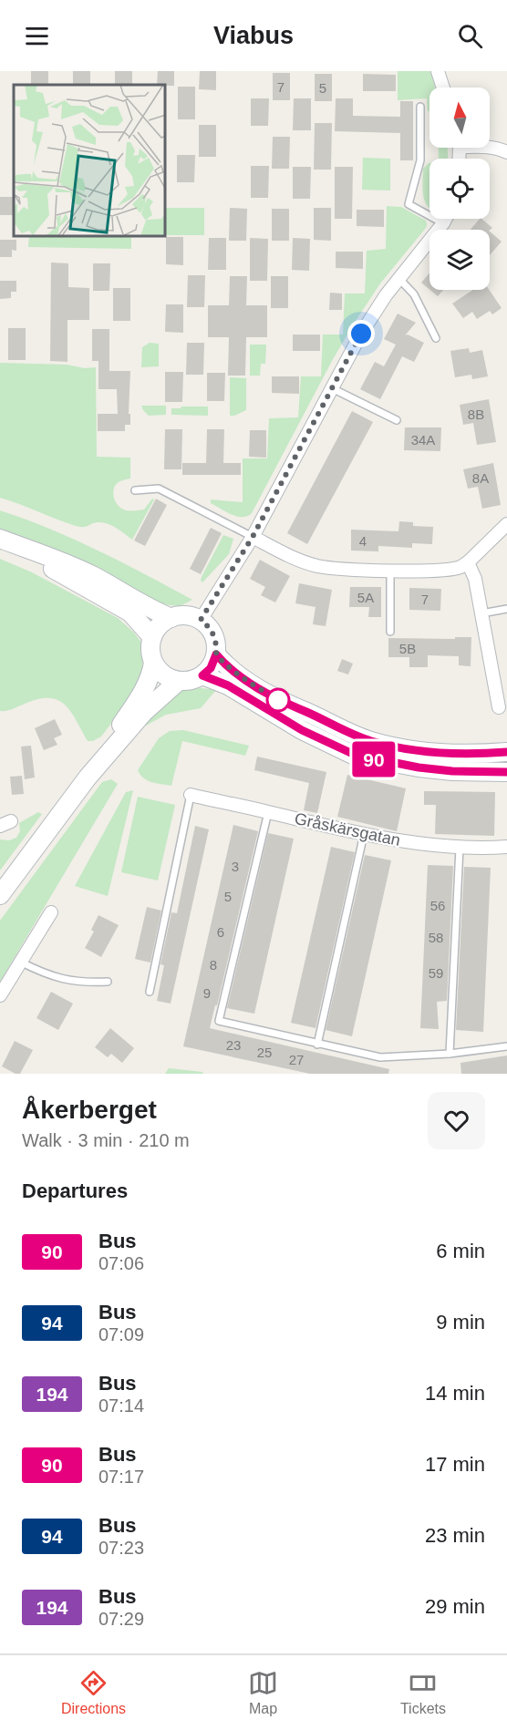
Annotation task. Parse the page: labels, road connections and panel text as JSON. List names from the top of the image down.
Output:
{
  "streets": {
    "street": ["Gråskärsgatan"]
  },
  "lines": ["bus line 90"],
  "house_numbers": [
    "7",
    "5",
    "8B",
    "34A",
    "8A",
    "4",
    "5A",
    "7",
    "5B",
    "3",
    "5",
    "56",
    "6",
    "58",
    "8",
    "59",
    "9",
    "23",
    "25",
    "27"
  ],
  "north": "top",
  "page": {
    "header": "Viabus",
    "on_map": "90",
    "heading": [
      ["Åkerberget", "Walk · 3 min · 210 m"],
      "Departures"
    ],
    "list": [
      {
        "mark": "90",
        "name": "Bus",
        "note": "07:06",
        "value": "6 min"
      },
      {
        "mark": "94",
        "name": "Bus",
        "note": "07:09",
        "value": "9 min"
      },
      {
        "mark": "194",
        "name": "Bus",
        "note": "07:14",
        "value": "14 min"
      },
      {
        "mark": "90",
        "name": "Bus",
        "note": "07:17",
        "value": "17 min"
      },
      {
        "mark": "94",
        "name": "Bus",
        "note": "07:23",
        "value": "23 min"
      },
      {
        "mark": "194",
        "name": "Bus",
        "note": "07:29",
        "value": "29 min"
      }
    ],
    "tabs": ["Directions", "Map", "Tickets"]
  }
}
